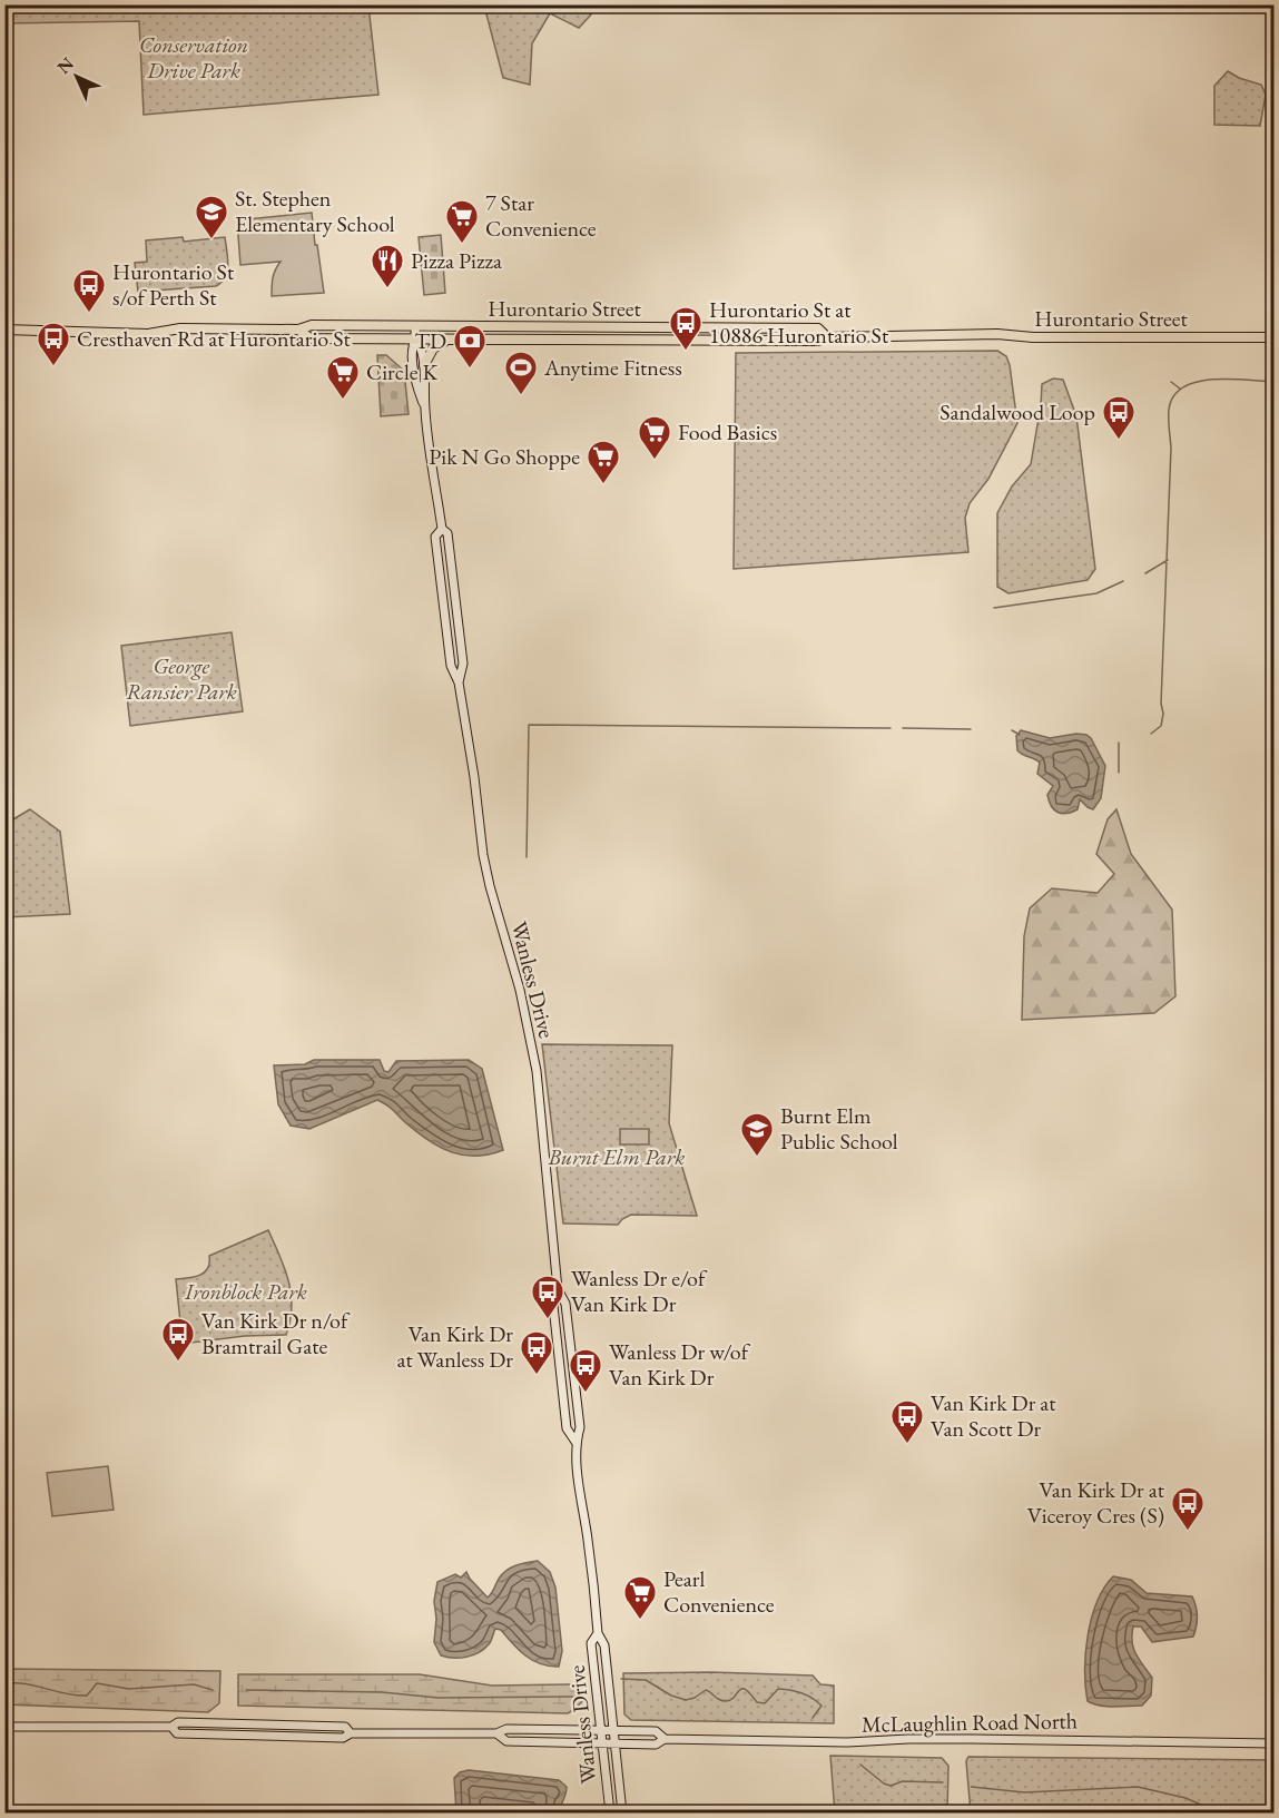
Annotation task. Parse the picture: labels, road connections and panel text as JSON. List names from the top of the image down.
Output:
{
  "streets": {
    "main road": ["Hurontario Street", "Wanless Drive", "McLaughlin Road North"]
  },
  "crossings": [
    ["Hurontario Street", "Wanless Drive"],
    ["Wanless Drive", "McLaughlin Road North"]
  ],
  "parks": [
    "Conservation Drive Park",
    "George Ransier Park",
    "Burnt Elm Park",
    "Ironblock Park"
  ],
  "places": {
    "school or university": ["St. Stephen Elementary School", "Burnt Elm Public School"],
    "supermarket": [
      "7 Star Convenience",
      "Circle K",
      "Food Basics",
      "Pik N Go Shoppe",
      "Pearl Convenience"
    ],
    "restaurant": ["Pizza Pizza"],
    "bus stop": [
      "Hurontario St s/of Perth St",
      "Hurontario St at 10886 Hurontario St",
      "Cresthaven Rd at Hurontario St",
      "Sandalwood Loop",
      "Wanless Dr e/of Van Kirk Dr",
      "Van Kirk Dr n/of Bramtrail Gate",
      "Van Kirk Dr at Wanless Dr",
      "Wanless Dr w/of Van Kirk Dr",
      "Van Kirk Dr at Van Scott Dr",
      "Van Kirk Dr at Viceroy Cres (S)"
    ],
    "bank": ["TD"],
    "sports": ["Anytime Fitness"]
  },
  "north": "top left"
}
